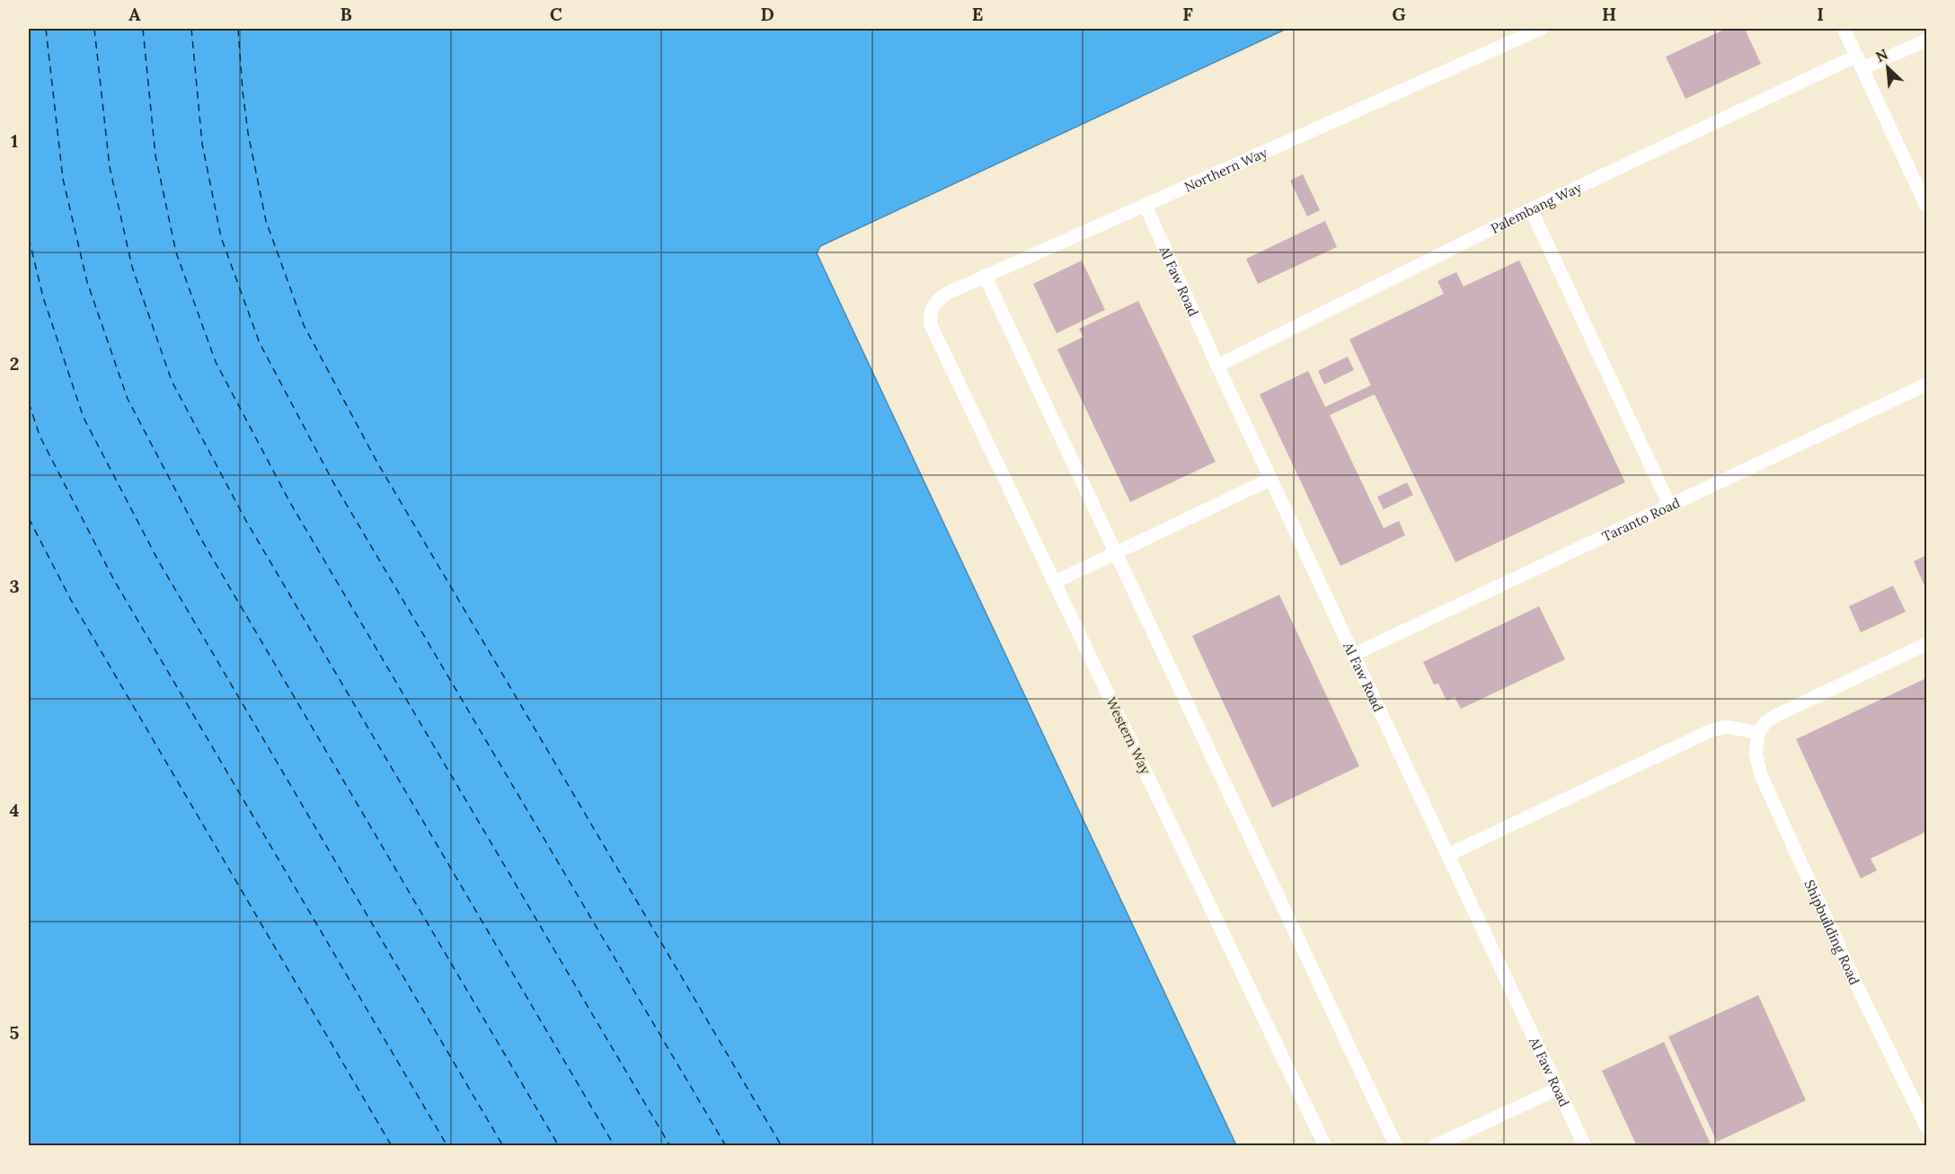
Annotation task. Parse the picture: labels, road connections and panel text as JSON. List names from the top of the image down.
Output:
{
  "streets": {
    "lane": [
      "Northern Way",
      "Palembang Way",
      "Al Faw Road",
      "Taranto Road",
      "Western Way",
      "Shipbuilding Road"
    ]
  },
  "crossings": [
    ["Northern Way", "Al Faw Road"],
    ["Northern Way", "Western Way"],
    ["Palembang Way", "Al Faw Road"],
    ["Al Faw Road", "Taranto Road"]
  ],
  "north": "top left",
  "grid": {
    "columns": [
      "A",
      "B",
      "C",
      "D",
      "E",
      "F",
      "G",
      "H",
      "I"
    ],
    "rows": [
      "1",
      "2",
      "3",
      "4",
      "5"
    ]
  }
}
